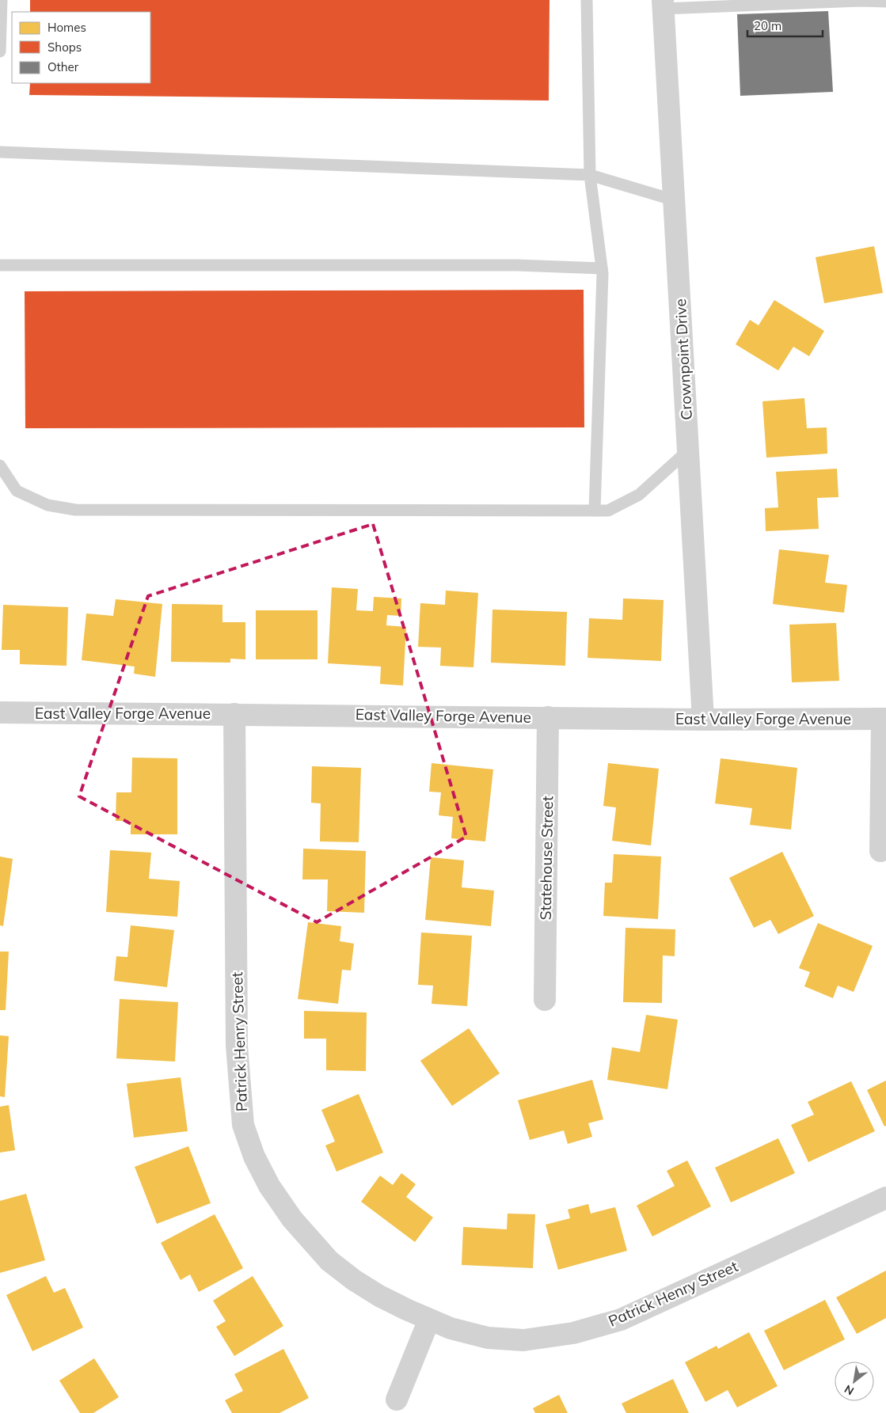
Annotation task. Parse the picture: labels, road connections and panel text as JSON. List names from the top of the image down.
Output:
{
  "streets": {
    "street": [
      "Crownpoint Drive",
      "East Valley Forge Avenue",
      "Statehouse Street",
      "Patrick Henry Street"
    ]
  },
  "crossings": [
    ["Crownpoint Drive", "East Valley Forge Avenue"],
    ["East Valley Forge Avenue", "Statehouse Street"],
    ["East Valley Forge Avenue", "Patrick Henry Street"]
  ],
  "legend": ["Homes", "Shops", "Other"],
  "scale_bar": "20 m",
  "north": "bottom left"
}
